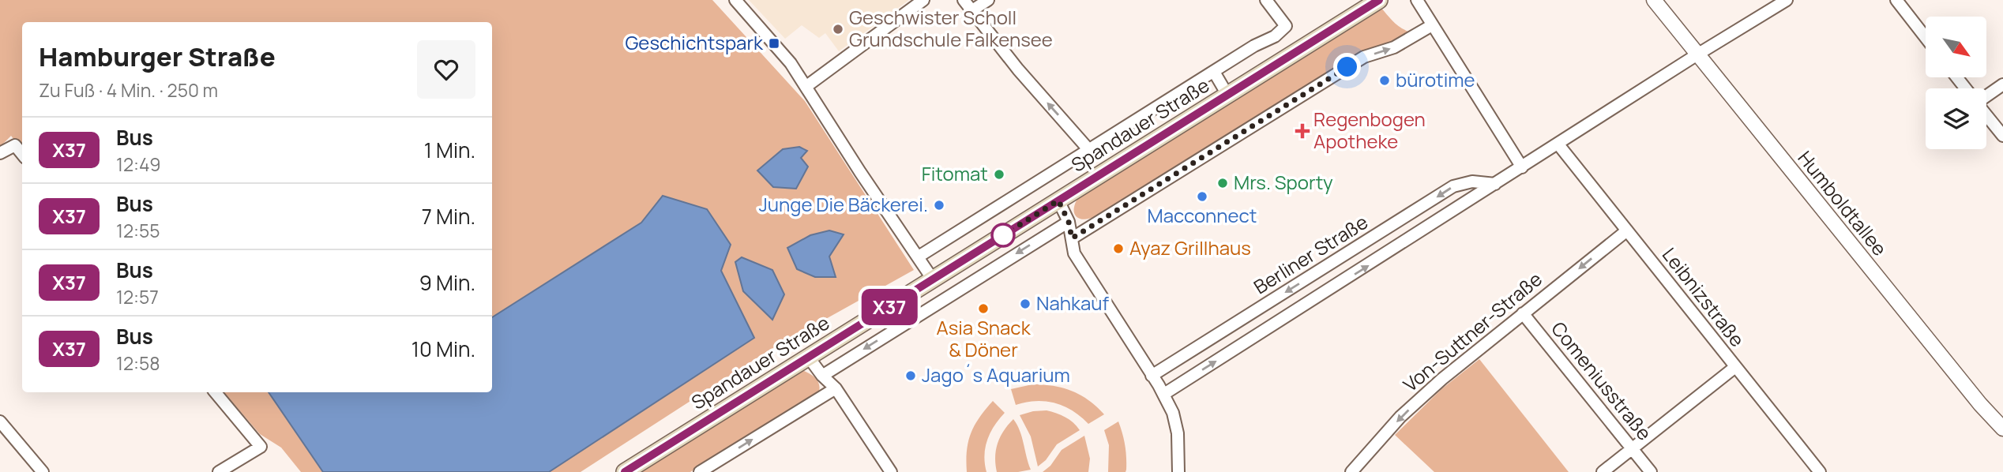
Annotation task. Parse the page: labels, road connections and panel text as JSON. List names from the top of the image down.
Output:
{
  "streets": {
    "main road": ["Spandauer Straße"],
    "street": [
      "Humboldtallee",
      "Berliner Straße",
      "Leibnizstraße",
      "Von-Suttner-Straße",
      "Comeniusstraße"
    ]
  },
  "crossings": [
    ["Humboldtallee", "Berliner Straße"],
    ["Berliner Straße", "Leibnizstraße"],
    ["Leibnizstraße", "Von-Suttner-Straße"],
    ["Von-Suttner-Straße", "Comeniusstraße"]
  ],
  "one_way": ["Von-Suttner-Straße"],
  "places": {
    "other": [
      "Geschwister Scholl Grundschule Falkensee",
      "bürotime",
      "Fitomat",
      "Mrs. Sporty",
      "Macconnect",
      "Junge Die Bäckerei.",
      "Ayaz Grillhaus",
      "Nahkauf",
      "Asia Snack & Döner",
      "Jago´s Aquarium"
    ],
    "transit": ["Geschichtspark"],
    "health": ["Regenbogen Apotheke"]
  },
  "lines": ["bus line X37"],
  "north": "bottom right",
  "page": {
    "on_map": "X37",
    "heading": ["Hamburger Straße", "Zu Fuß · 4 Min. · 250 m"],
    "list": [
      {
        "mark": "X37",
        "name": "Bus",
        "note": "12:49",
        "value": "1 Min."
      },
      {
        "mark": "X37",
        "name": "Bus",
        "note": "12:55",
        "value": "7 Min."
      },
      {
        "mark": "X37",
        "name": "Bus",
        "note": "12:57",
        "value": "9 Min."
      },
      {
        "mark": "X37",
        "name": "Bus",
        "note": "12:58",
        "value": "10 Min."
      }
    ]
  }
}
